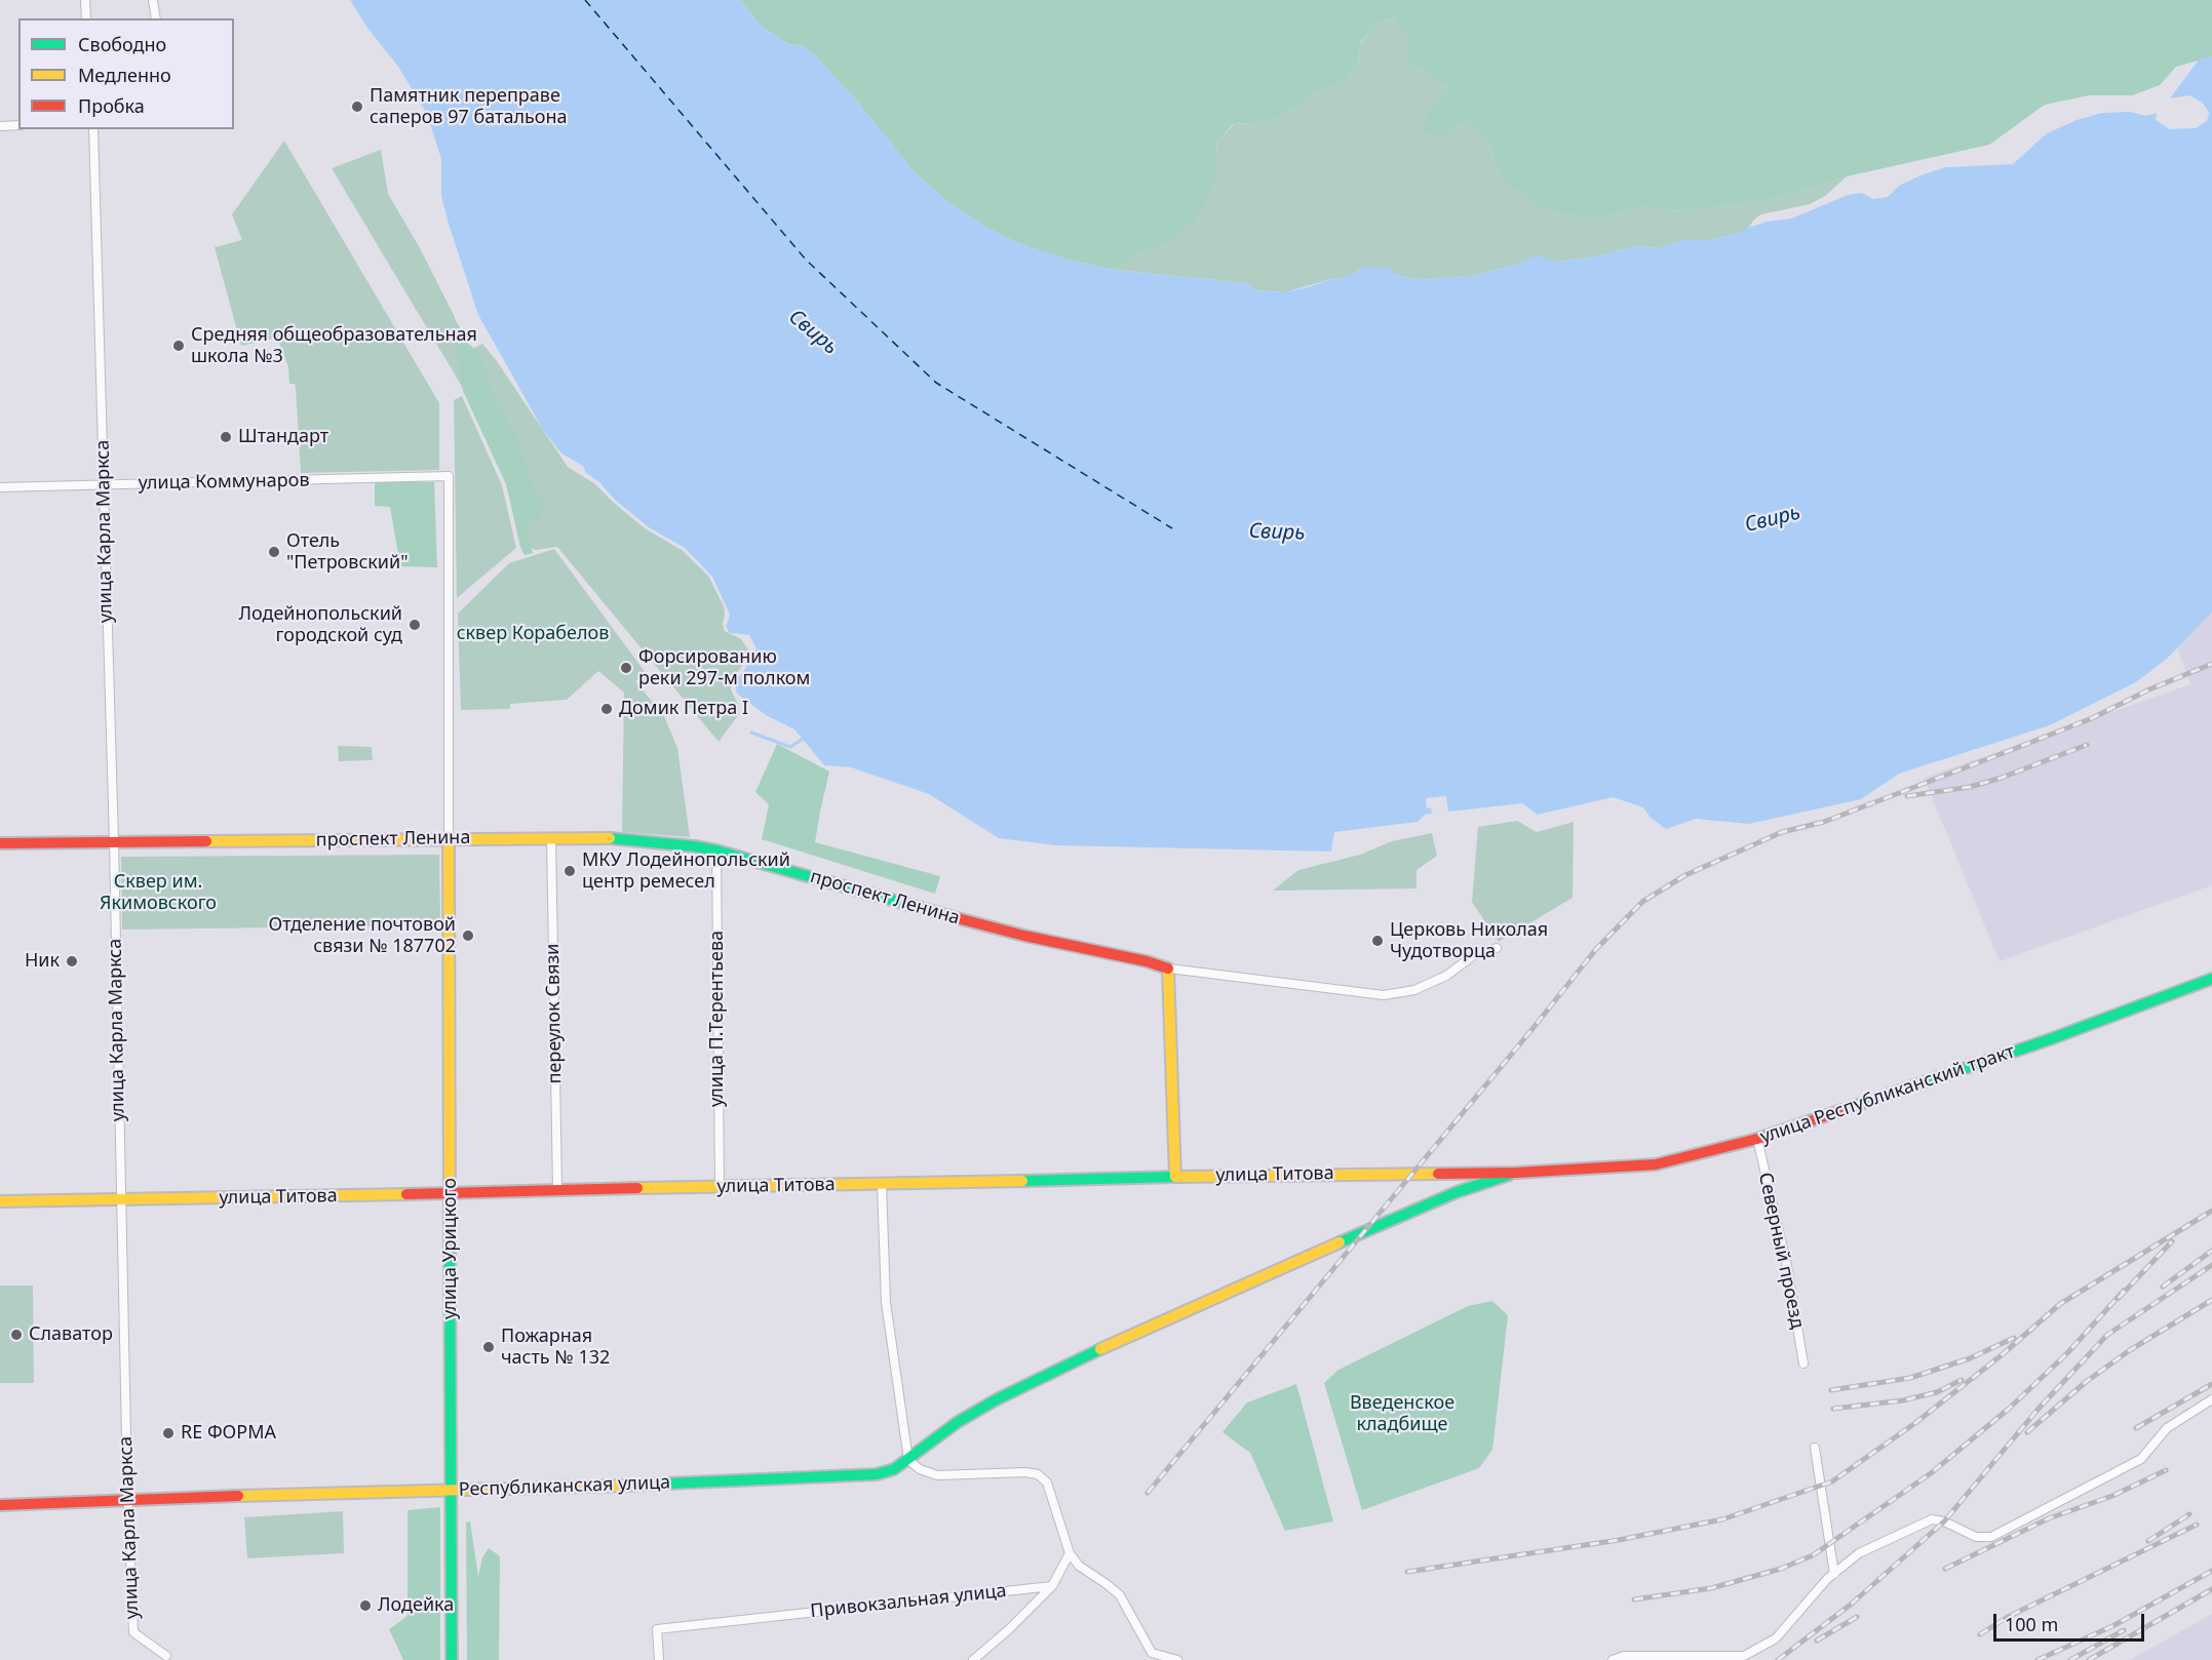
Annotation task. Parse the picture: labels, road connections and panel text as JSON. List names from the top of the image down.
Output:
{
  "streets": {
    "street": [
      "улица Коммунаров",
      "улица Карла Маркса",
      "проспект Ленина",
      "переулок Связи",
      "улица П.Терентьева",
      "улица Республиканский тракт",
      "улица Титова",
      "улица Урицкого",
      "Северный проезд",
      "Республиканская улица",
      "Привокзальная улица"
    ]
  },
  "crossings": [
    ["улица Коммунаров", "улица Карла Маркса"],
    ["улица Коммунаров", "проспект Ленина"],
    ["улица Коммунаров", "улица Урицкого"],
    ["улица Карла Маркса", "проспект Ленина"],
    ["улица Карла Маркса", "улица Титова"],
    ["улица Карла Маркса", "Республиканская улица"],
    ["проспект Ленина", "переулок Связи"],
    ["проспект Ленина", "улица П.Терентьева"],
    ["проспект Ленина", "улица Урицкого"],
    ["переулок Связи", "улица Титова"],
    ["улица П.Терентьева", "улица Титова"],
    ["улица Республиканский тракт", "улица Титова"],
    ["улица Республиканский тракт", "Северный проезд"],
    ["улица Титова", "улица Урицкого"],
    ["улица Титова", "Республиканская улица"],
    ["улица Урицкого", "Республиканская улица"]
  ],
  "water": ["Свирь"],
  "parks": ["сквер Корабелов", "Сквер им. Якимовского", "Введенское кладбище"],
  "places": [
    "Памятник переправе саперов 97 батальона",
    "Средняя общеобразовательная школа №3",
    "Штандарт",
    "Отель \"Петровский\"",
    "Лодейнопольский городской суд",
    "Форсированию реки 297-м полком",
    "Домик Петра I",
    "МКУ Лодейнопольский центр ремесел",
    "Отделение почтовой связи № 187702",
    "Церковь Николая Чудотворца",
    "Ник",
    "Славатор",
    "Пожарная часть № 132",
    "RE ФОРМА",
    "Лодейка"
  ],
  "legend": ["Свободно", "Медленно", "Пробка"],
  "scale_bar": "100 m"
}
